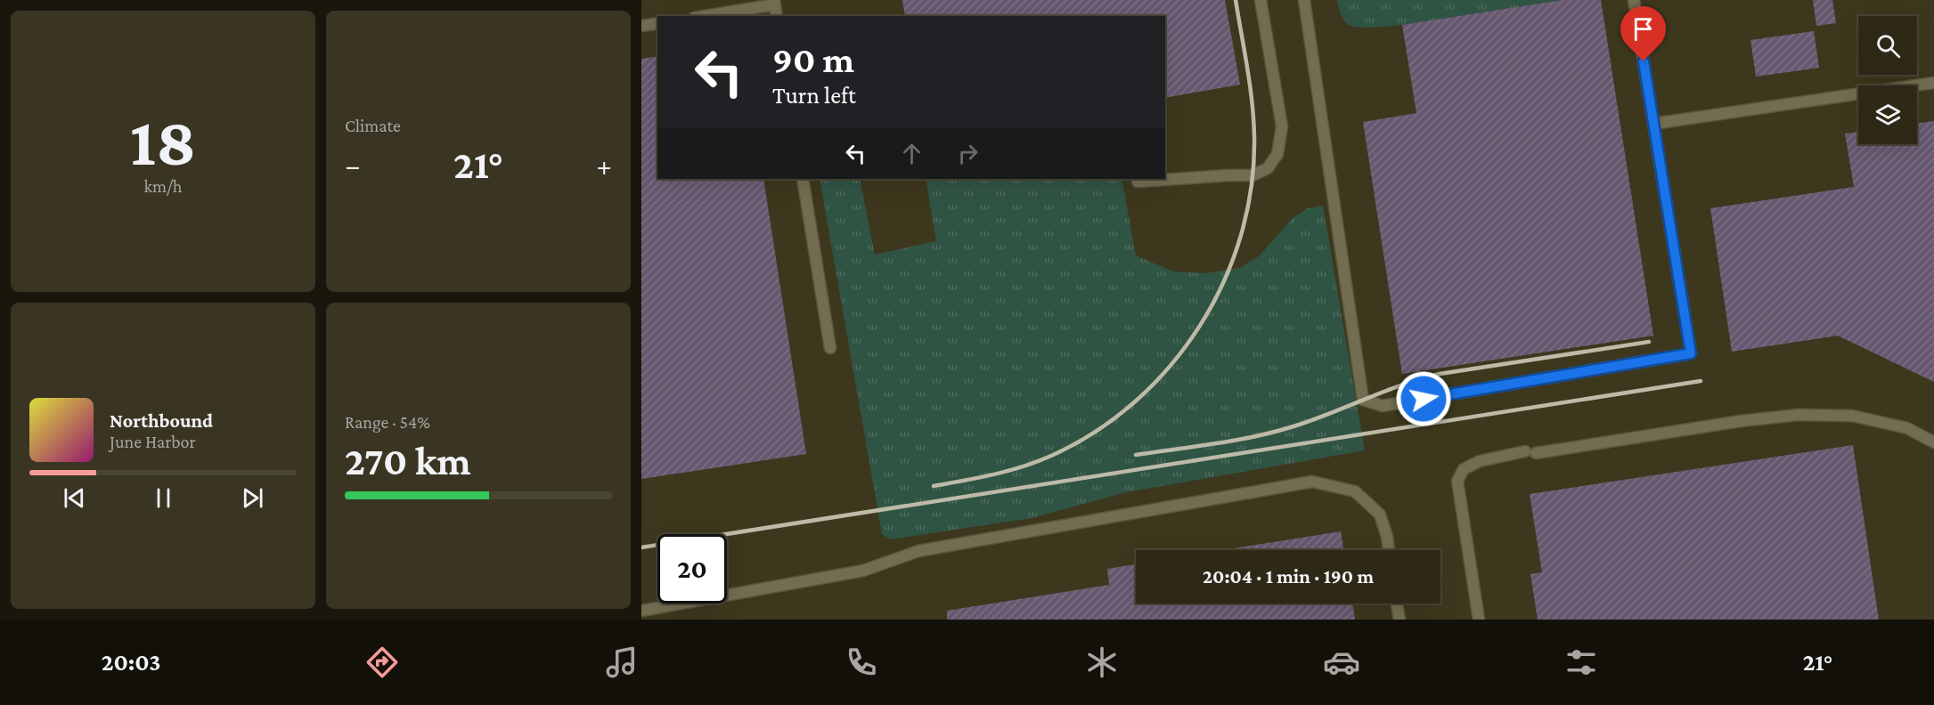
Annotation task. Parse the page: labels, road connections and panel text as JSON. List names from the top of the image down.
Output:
{
  "page": {
    "tile": [
      ["18", "km/h"],
      "Climate",
      ["Range · 54%", "270 km"]
    ],
    "turn": ["90 m", "Turn left"],
    "heat": ["−", "21°", "+"],
    "song": ["Northbound", "June Harbor"],
    "limit": "20",
    "trip": "20:04 · 1 min · 190 m",
    "tabs": ["20:03", "21°"]
  }
}
